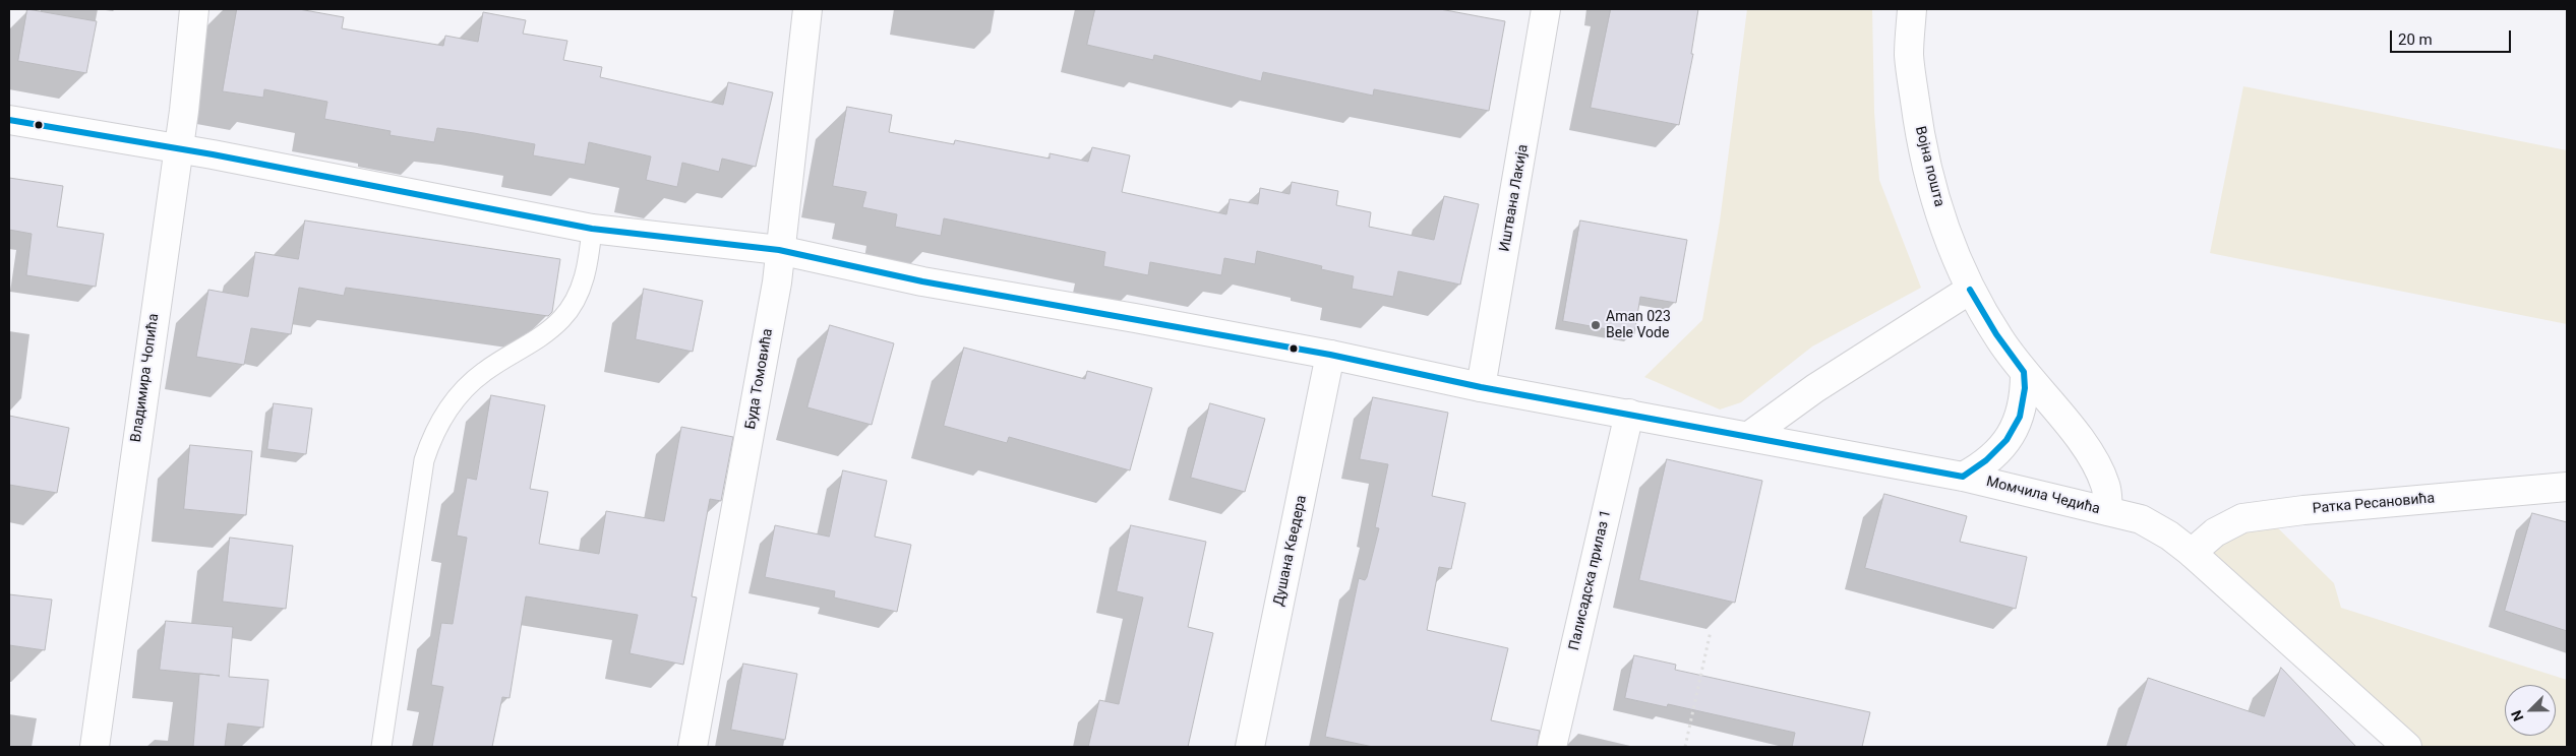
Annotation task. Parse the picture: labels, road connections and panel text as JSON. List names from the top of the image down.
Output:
{
  "streets": {
    "street": [
      "Војна пошта",
      "Иштвана Лакија",
      "Владимира Чопића",
      "Буда Томовића",
      "Момчила Чедића",
      "Ратка Ресановића",
      "Душана Кведера",
      "Палисадска прилаз 1"
    ]
  },
  "crossings": [
    ["Војна пошта", "Момчила Чедића"],
    ["Иштвана Лакија", "Момчила Чедића"],
    ["Владимира Чопића", "Момчила Чедића"],
    ["Буда Томовића", "Момчила Чедића"],
    ["Момчила Чедића", "Ратка Ресановића"],
    ["Момчила Чедића", "Душана Кведера"],
    ["Момчила Чедића", "Палисадска прилаз 1"]
  ],
  "places": ["Aman 023 Bele Vode"],
  "scale_bar": "20 m",
  "north": "bottom left"
}
